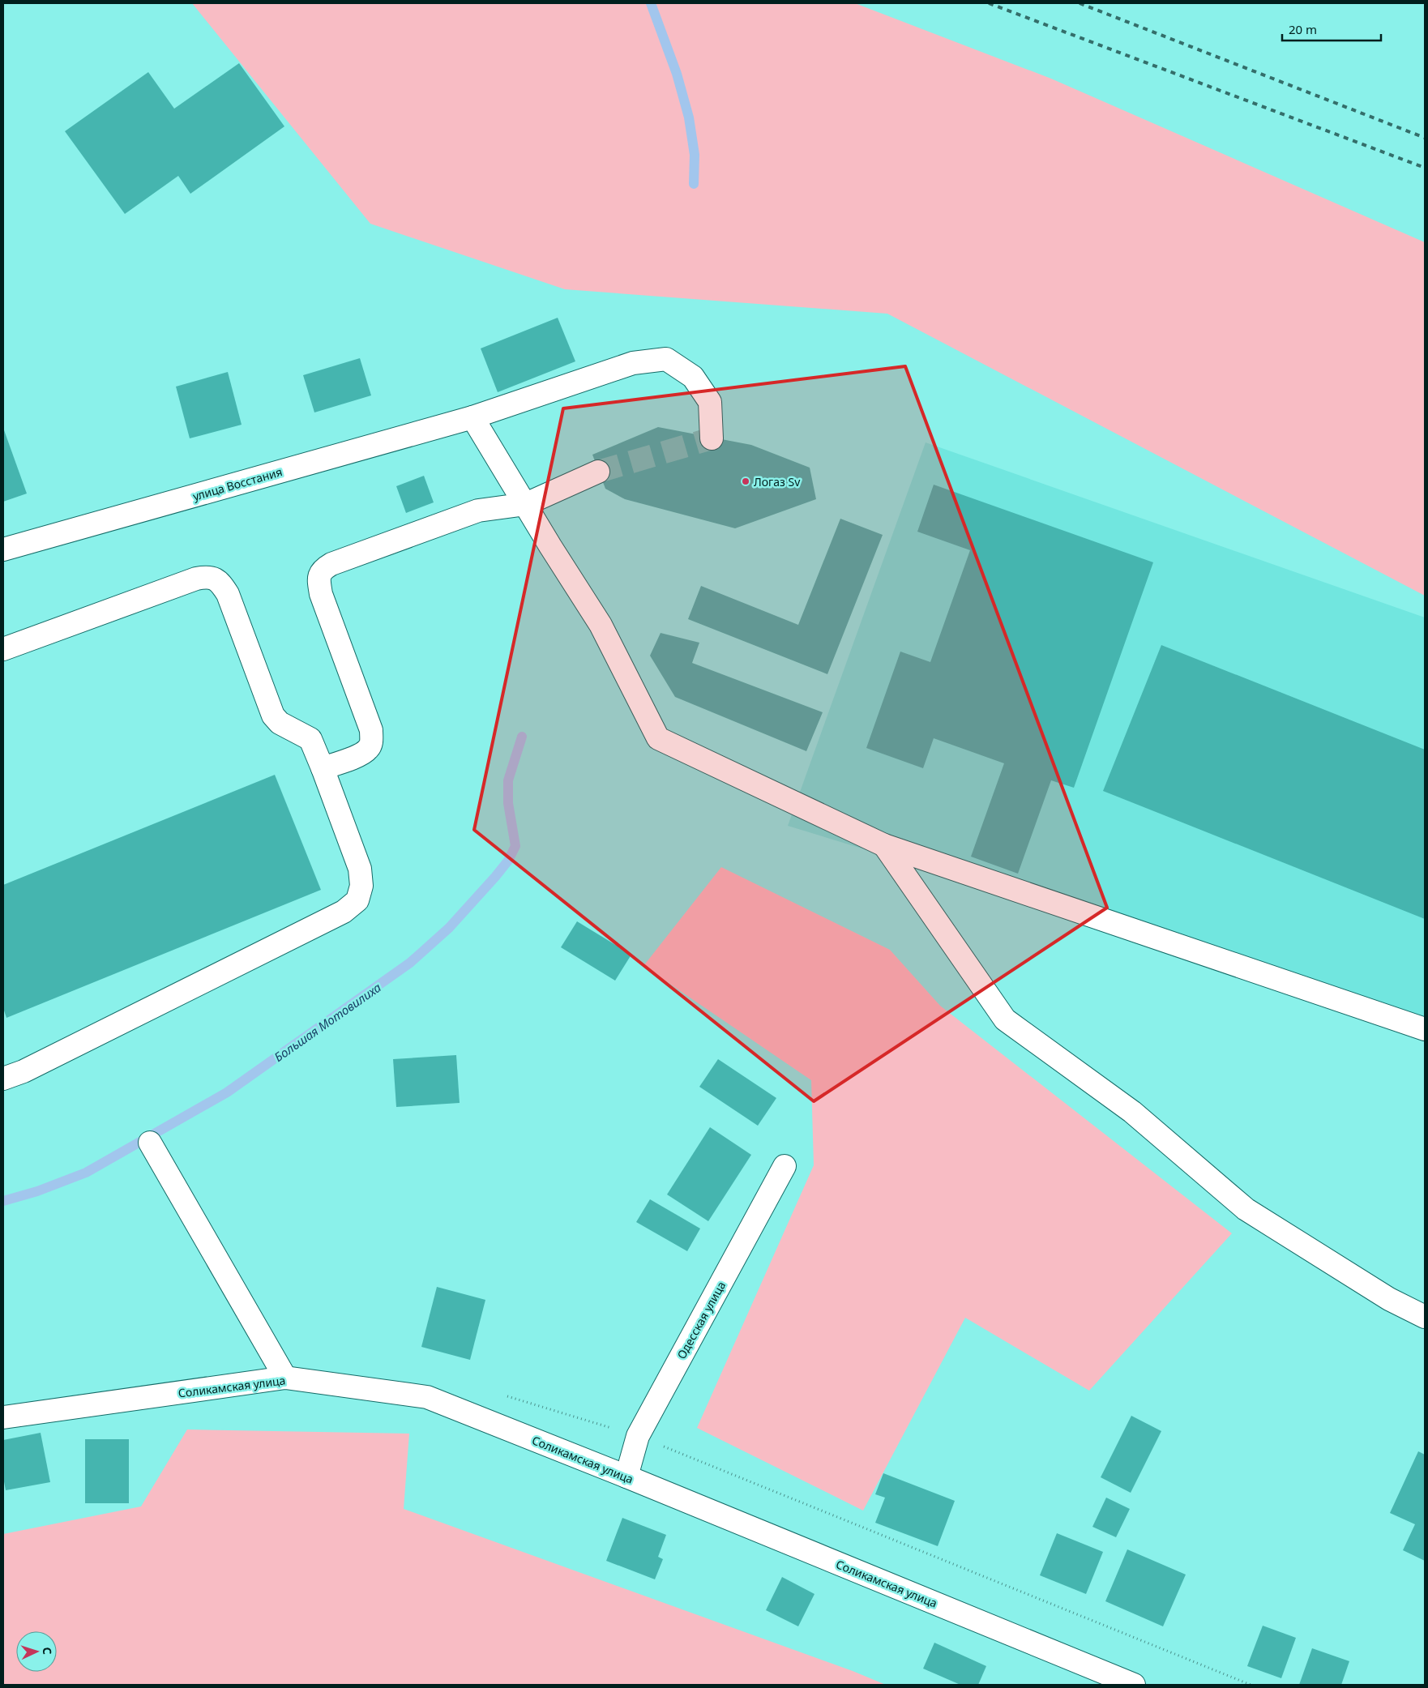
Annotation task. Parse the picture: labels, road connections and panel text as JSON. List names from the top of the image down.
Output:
{
  "streets": {
    "main road": ["улица Восстания", "Одесская улица", "Соликамская улица"]
  },
  "crossings": [
    ["Одесская улица", "Соликамская улица"]
  ],
  "water": ["Большая Мотовилиха"],
  "places": ["Логаз Sv"],
  "scale_bar": "20 m",
  "north": "right"
}
